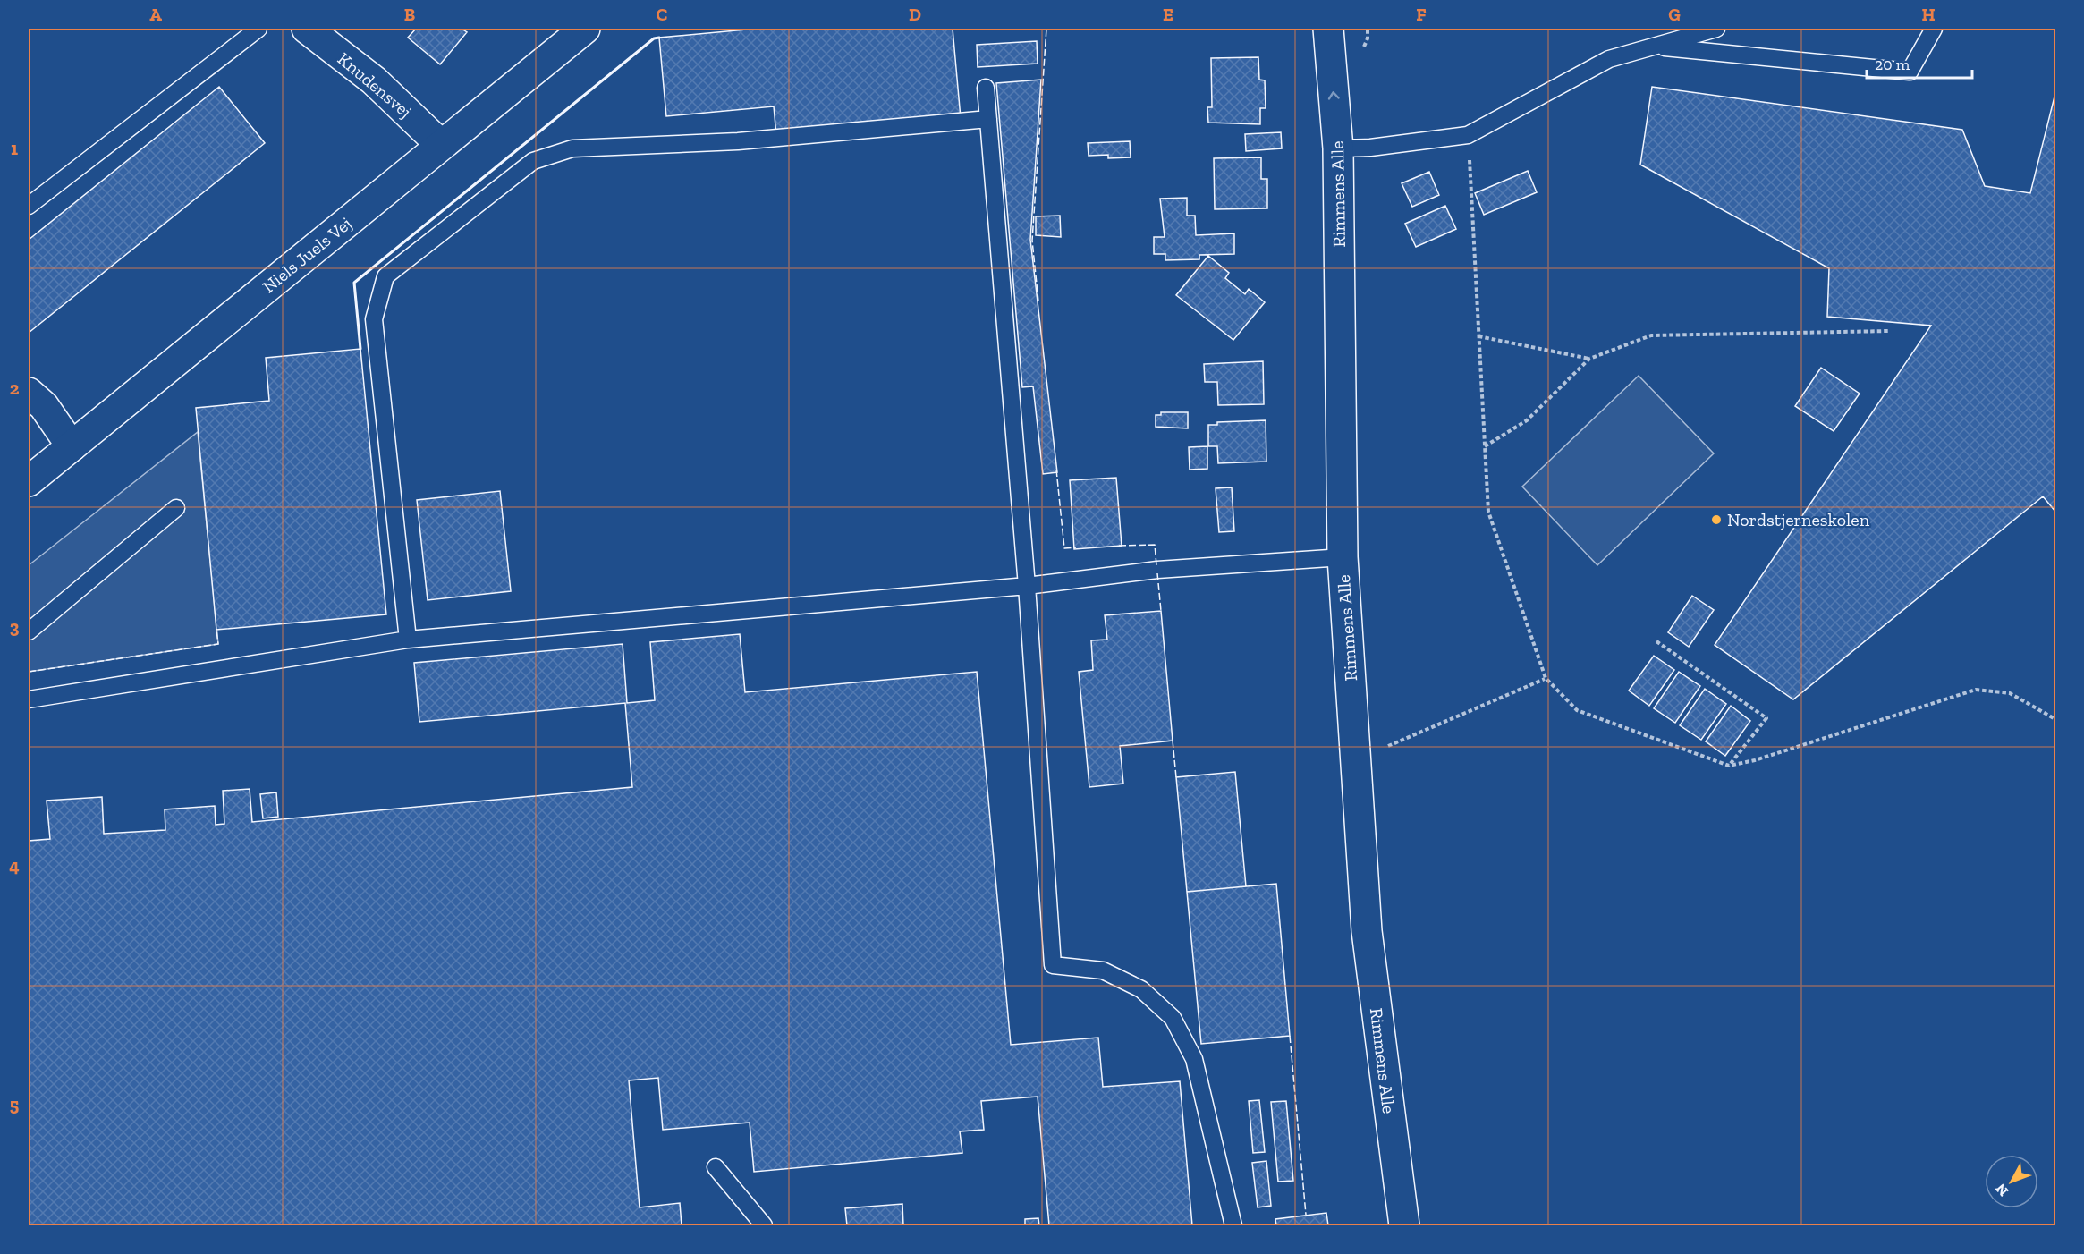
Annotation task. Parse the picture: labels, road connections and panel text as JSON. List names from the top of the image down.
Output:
{
  "streets": {
    "street": ["Knudensvej", "Rimmens Alle", "Niels Juels Vej"]
  },
  "crossings": [
    ["Knudensvej", "Niels Juels Vej"]
  ],
  "places": ["Nordstjerneskolen"],
  "scale_bar": "20 m",
  "north": "bottom left",
  "grid": {
    "columns": [
      "A",
      "B",
      "C",
      "D",
      "E",
      "F",
      "G",
      "H"
    ],
    "rows": [
      "1",
      "2",
      "3",
      "4",
      "5"
    ]
  }
}
